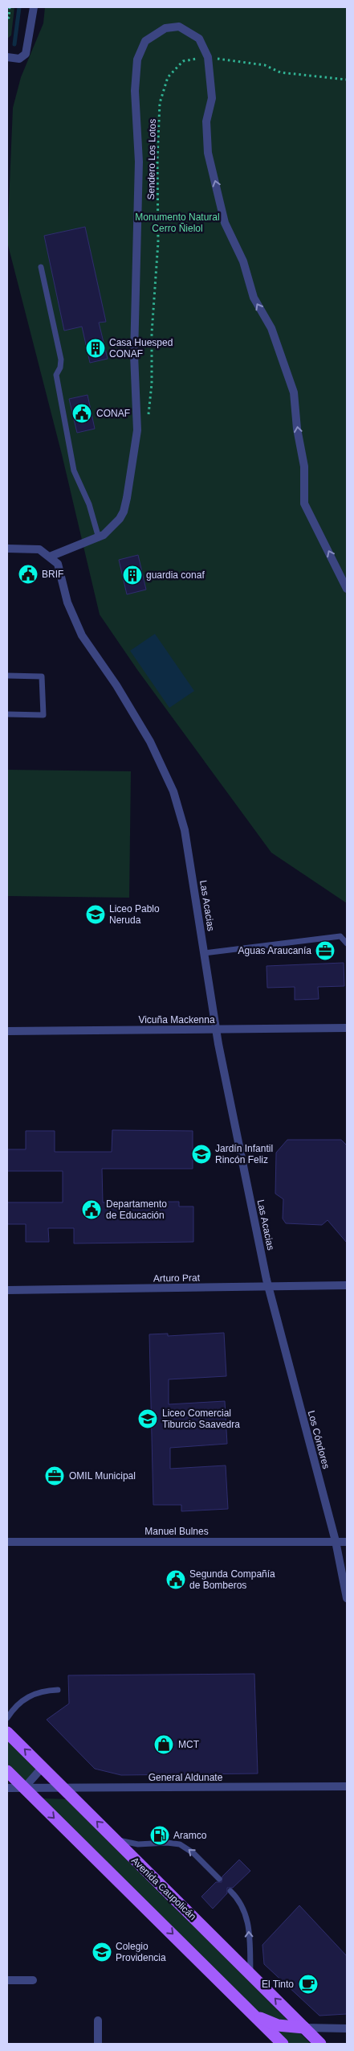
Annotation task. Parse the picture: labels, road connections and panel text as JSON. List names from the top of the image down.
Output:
{
  "streets": {
    "main road": ["Avenida Caupolicán"],
    "street": [
      "Las Acacias",
      "Vicuña Mackenna",
      "Arturo Prat",
      "Los Cóndores",
      "Manuel Bulnes",
      "General Aldunate"
    ],
    "path": ["Sendero Los Lotos"]
  },
  "crossings": [
    ["Las Acacias", "Vicuña Mackenna"],
    ["Las Acacias", "Arturo Prat"],
    ["Las Acacias", "Los Cóndores"],
    ["Arturo Prat", "Los Cóndores"],
    ["Los Cóndores", "Manuel Bulnes"],
    ["General Aldunate", "Avenida Caupolicán"]
  ],
  "parks": ["Monumento Natural Cerro Ñielol"],
  "places": {
    "building": ["Casa Huesped CONAF", "guardia conaf"],
    "public building": [
      "CONAF",
      "BRIF",
      "Departamento de Educación",
      "Segunda Compañía de Bomberos"
    ],
    "school or university": [
      "Liceo Pablo Neruda",
      "Jardín Infantil Rincón Feliz",
      "Liceo Comercial Tiburcio Saavedra",
      "Colegio Providencia"
    ],
    "office": ["Aguas Araucanía", "OMIL Municipal"],
    "shop": ["MCT"],
    "fuel station": ["Aramco"],
    "cafe": ["El Tinto"]
  }
}
